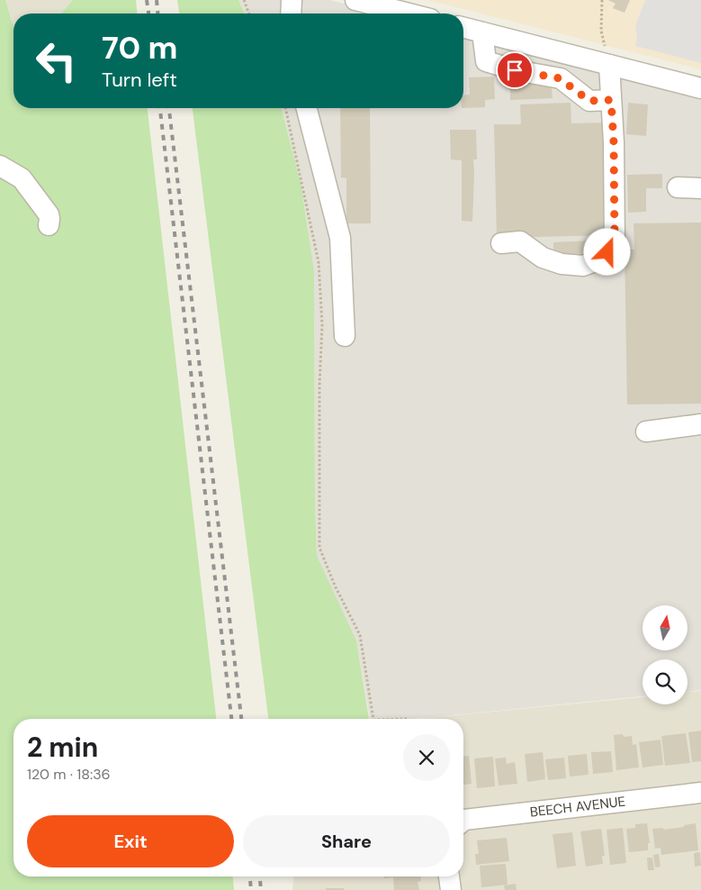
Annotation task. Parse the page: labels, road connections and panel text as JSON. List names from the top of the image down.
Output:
{
  "streets": {
    "street": ["BEECH AVENUE"]
  },
  "north": "top",
  "page": {
    "turn": ["70 m", "Turn left"],
    "heading": ["2 min", "120 m · 18:36"],
    "buttons": ["Exit", "Share"]
  }
}
